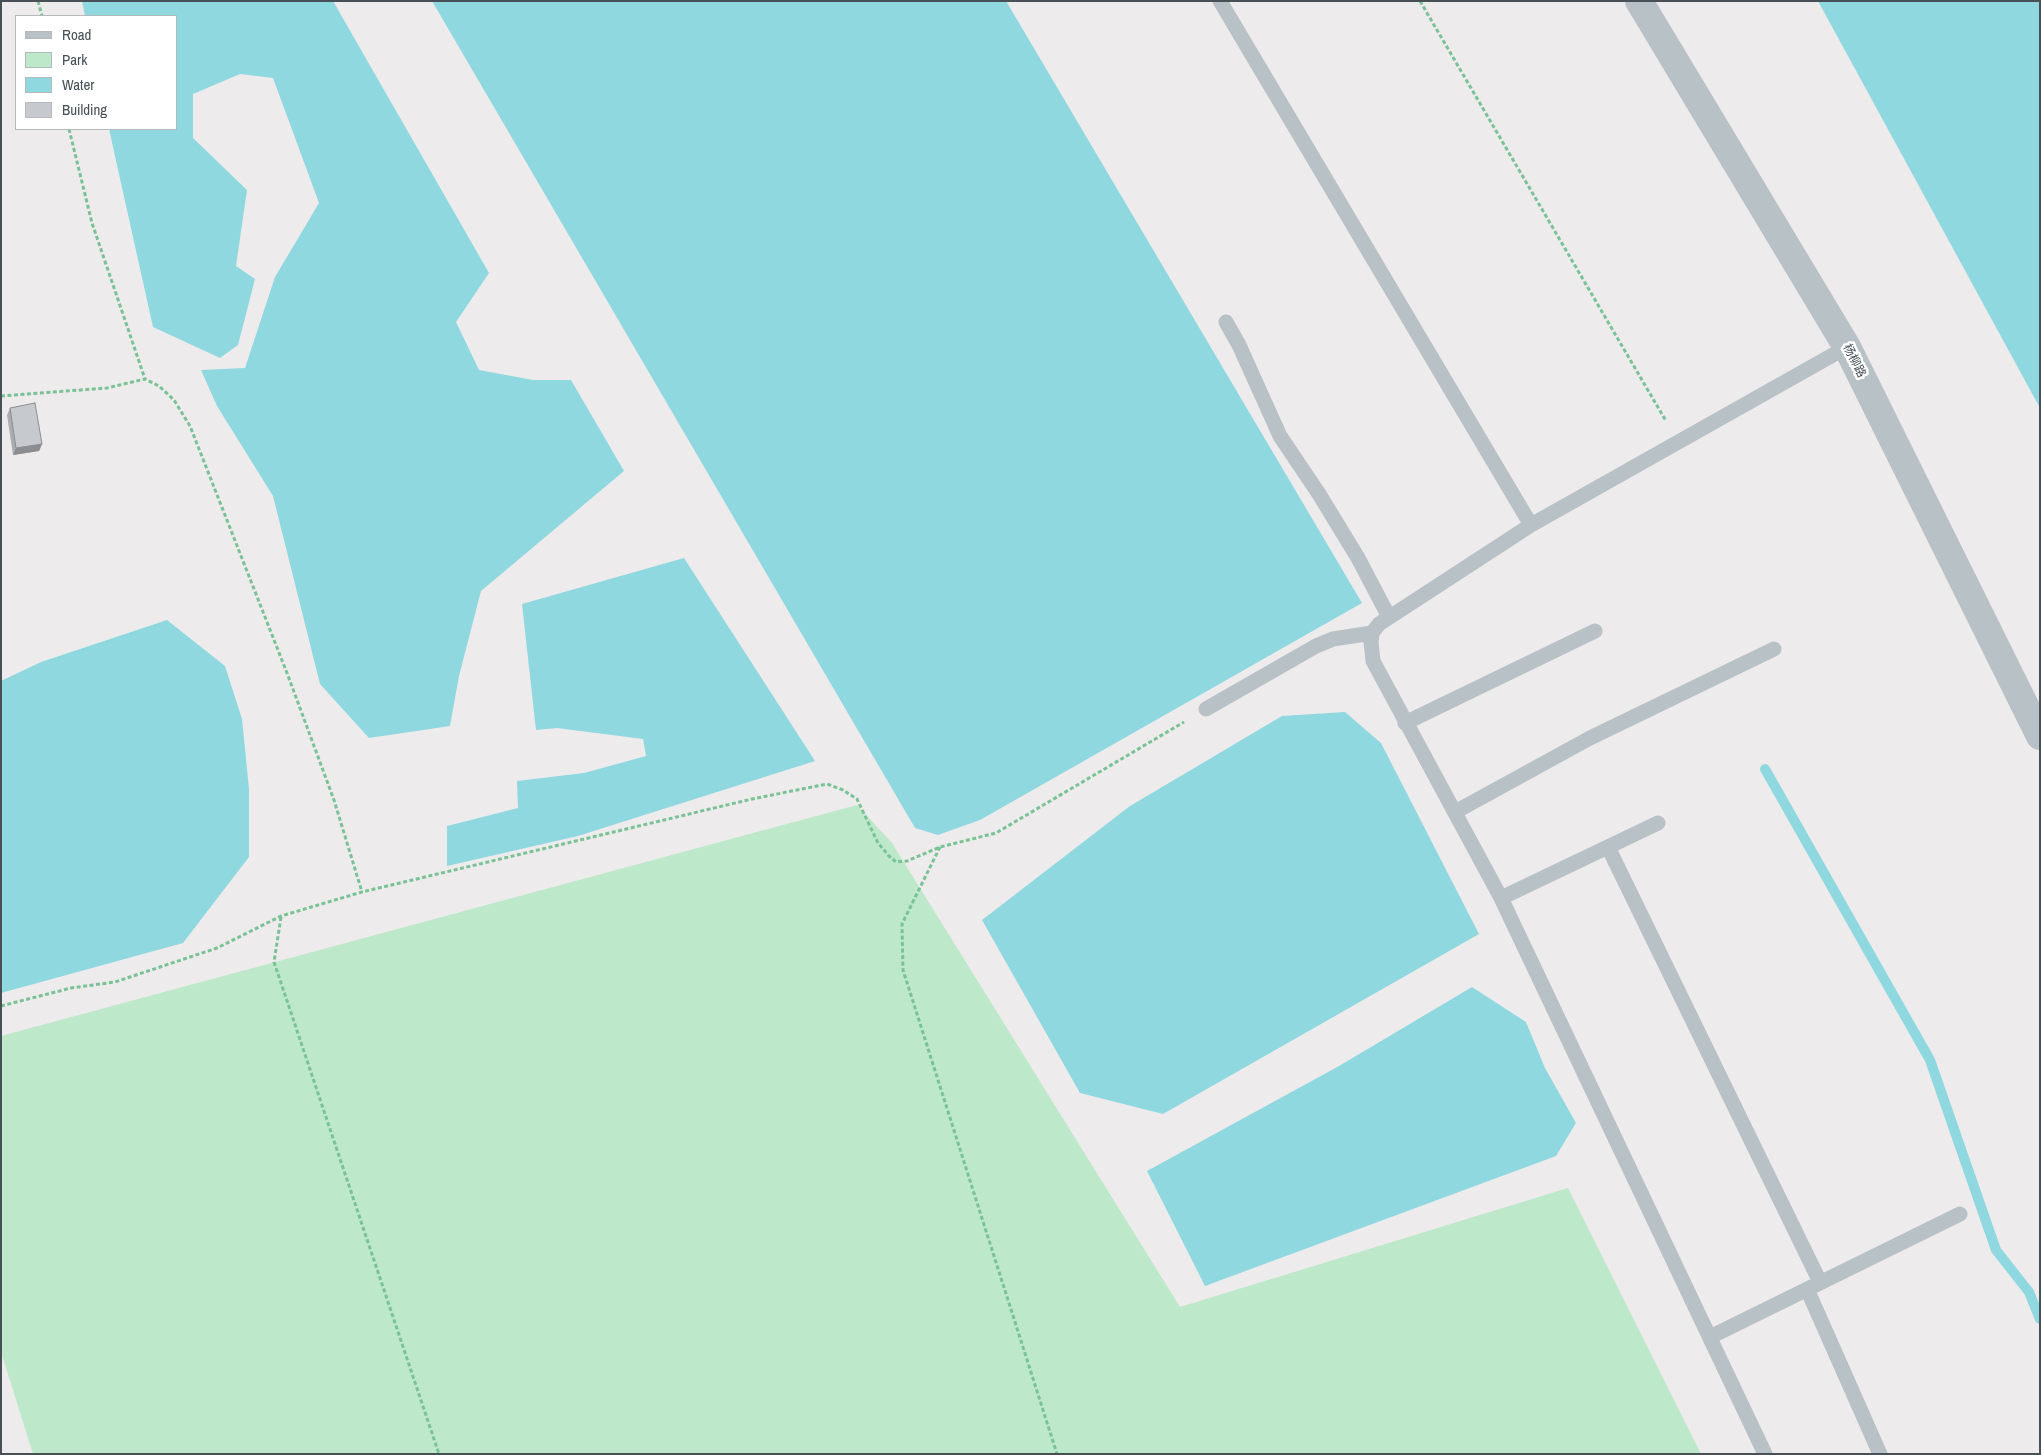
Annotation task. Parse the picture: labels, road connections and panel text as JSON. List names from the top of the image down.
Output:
{
  "streets": {
    "street": ["杨柳路"]
  },
  "legend": [
    "Road",
    "Park",
    "Water",
    "Building"
  ]
}
